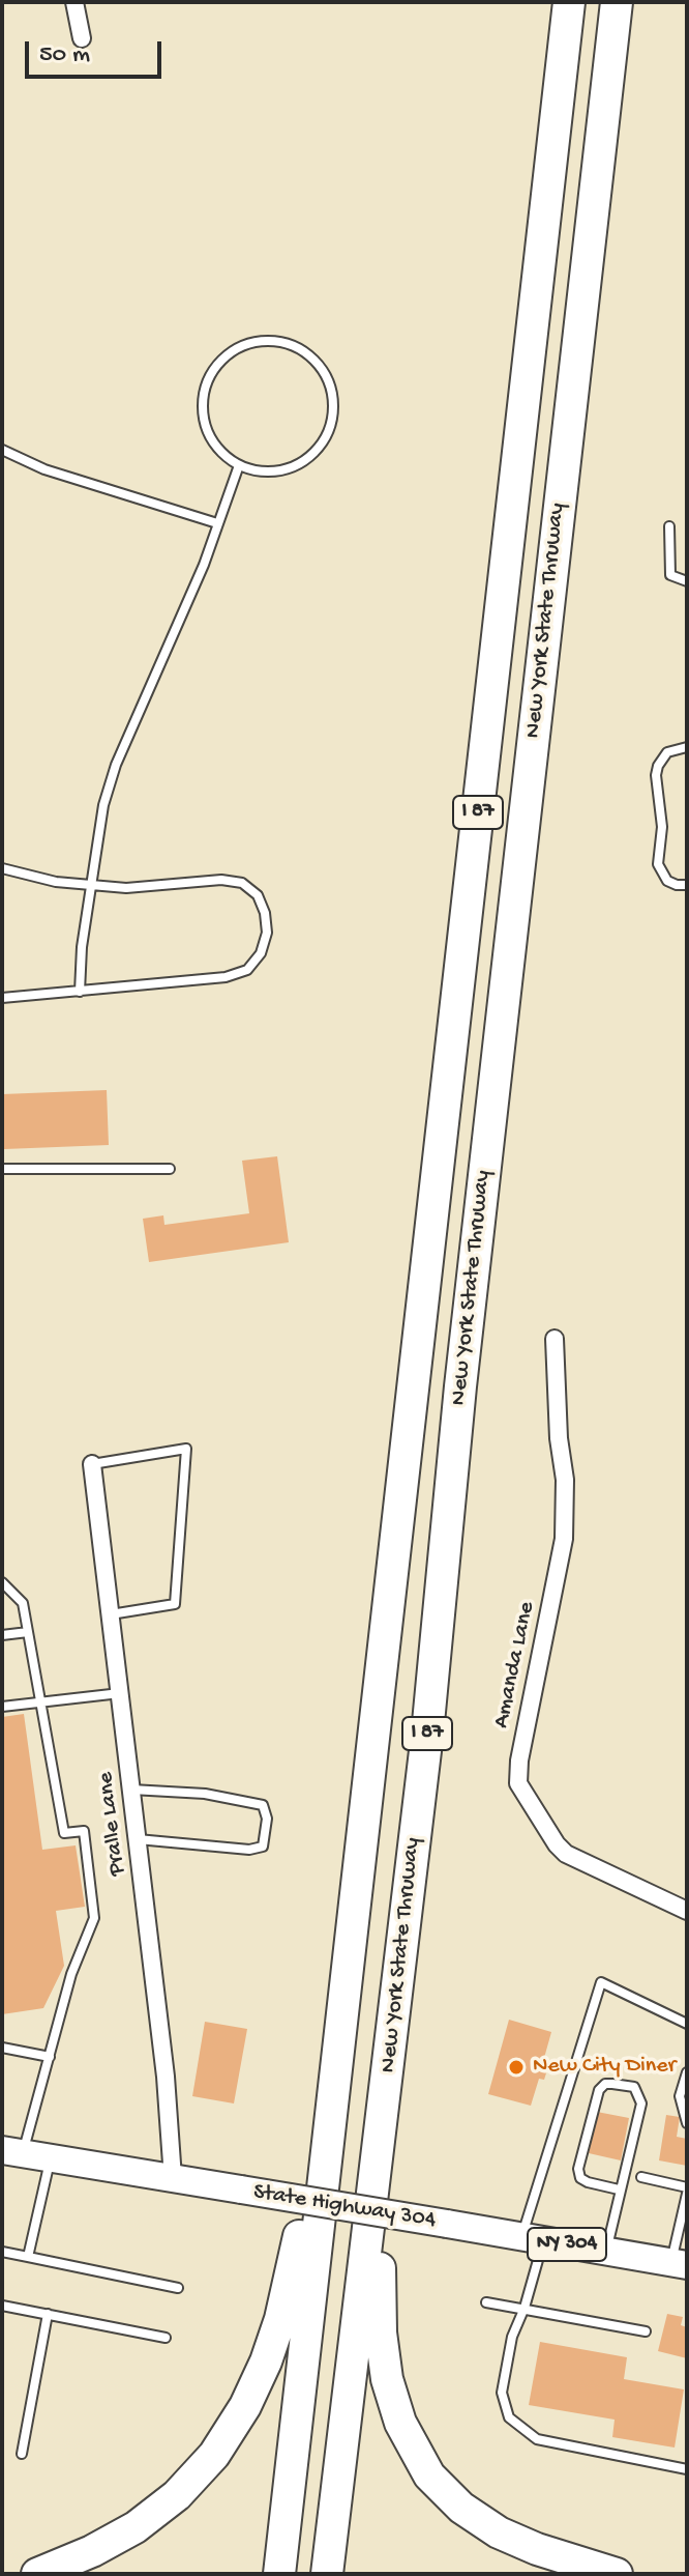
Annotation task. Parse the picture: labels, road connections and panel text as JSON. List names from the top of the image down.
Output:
{
  "streets": {
    "highway": ["New York State Thruway", "I 87"],
    "main road": ["State Highway 304", "NY 304"],
    "street": ["Amanda Lane", "Pralle Lane"]
  },
  "crossings": [
    ["Pralle Lane", "State Highway 304"]
  ],
  "places": ["New City Diner"],
  "scale_bar": "50 m"
}
